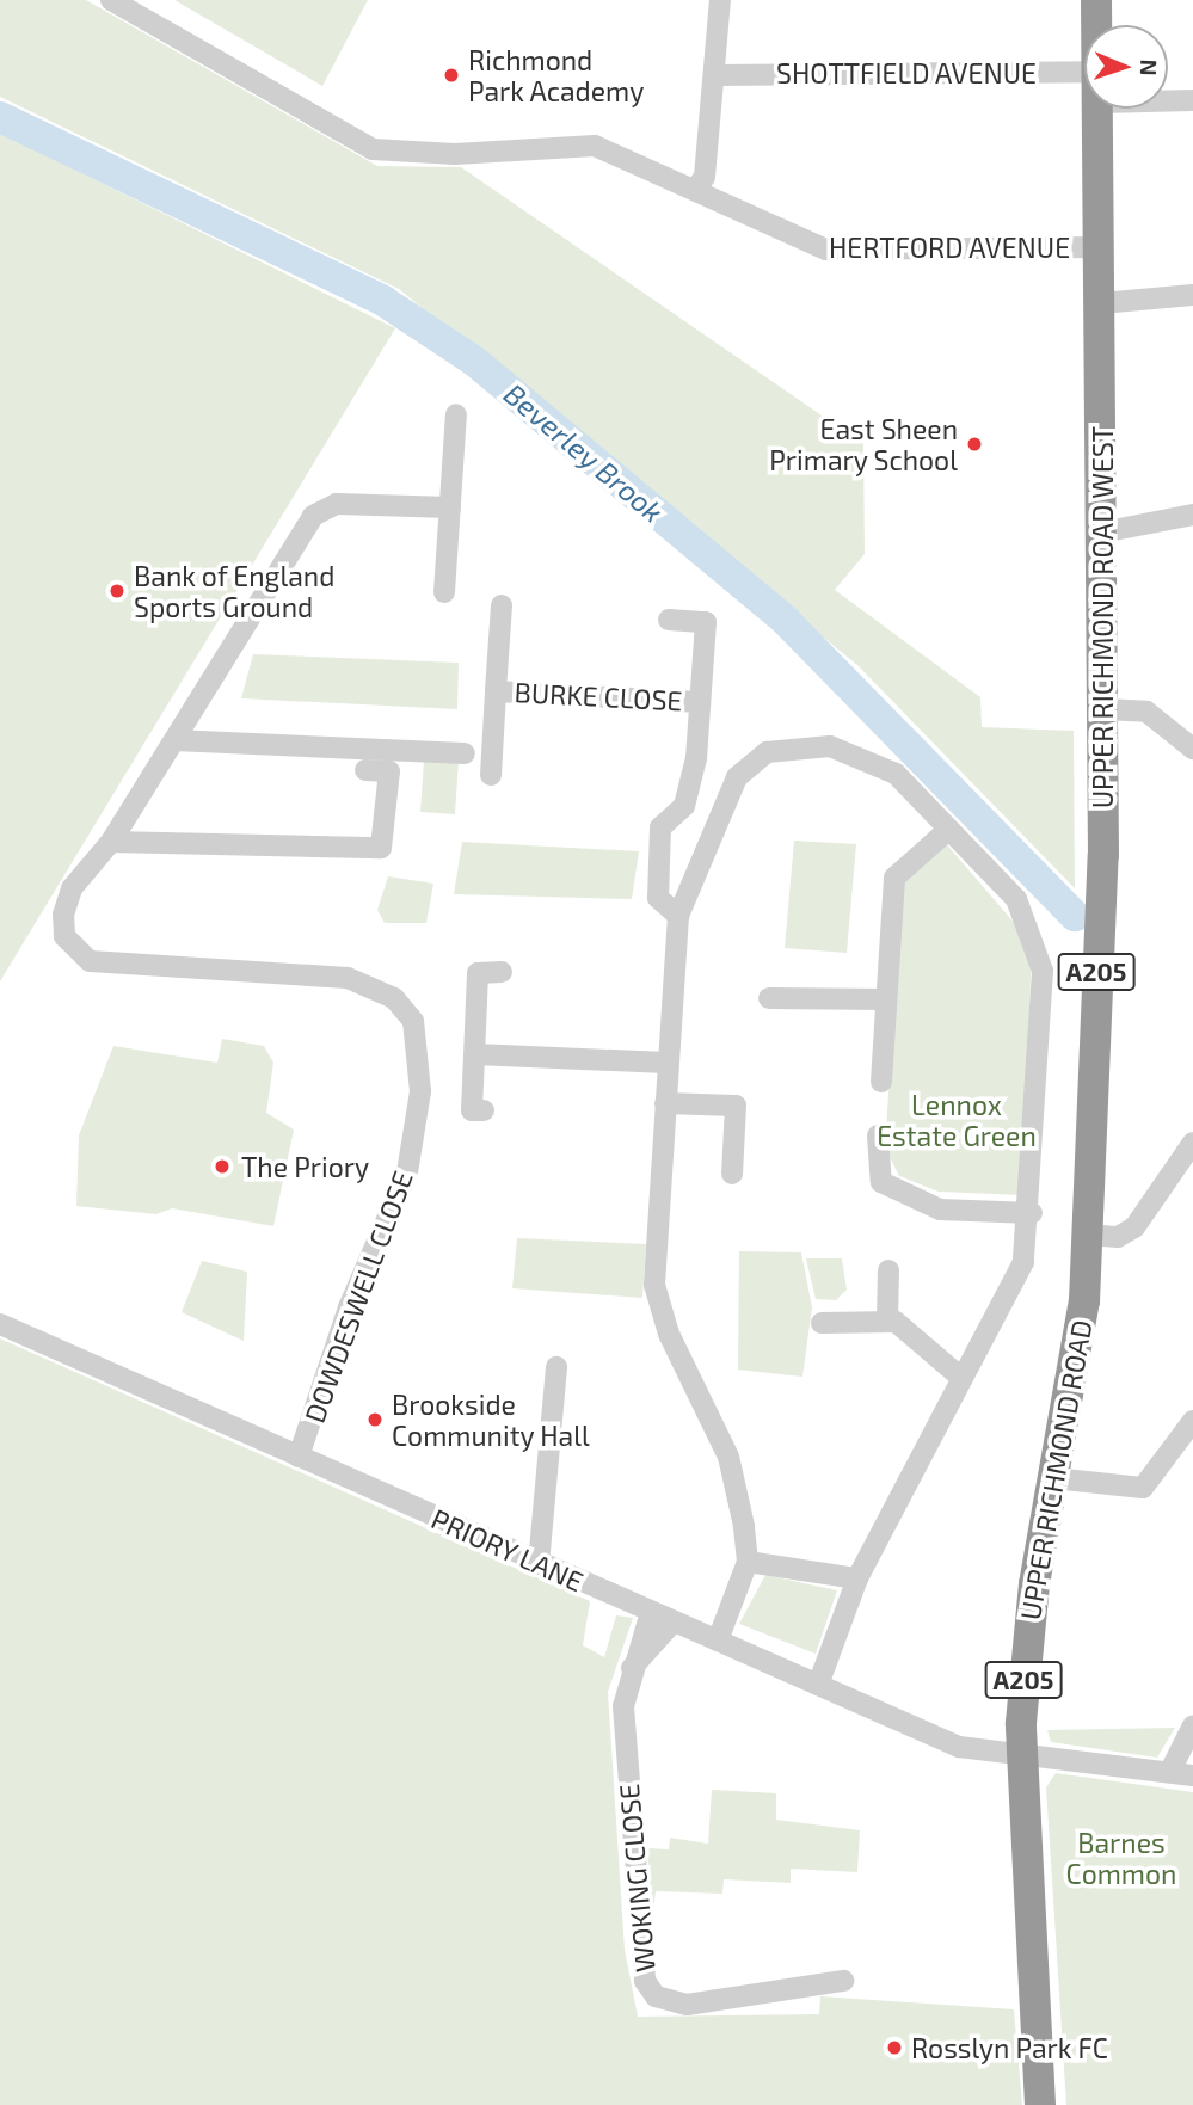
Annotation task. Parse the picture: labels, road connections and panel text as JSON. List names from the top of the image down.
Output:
{
  "streets": {
    "highway": ["UPPER RICHMOND ROAD WEST", "A205", "UPPER RICHMOND ROAD"],
    "street": [
      "SHOTTFIELD AVENUE",
      "HERTFORD AVENUE",
      "BURKE CLOSE",
      "DOWDESWELL CLOSE",
      "PRIORY LANE",
      "WOKING CLOSE"
    ]
  },
  "crossings": [
    ["HERTFORD AVENUE", "UPPER RICHMOND ROAD WEST"],
    ["UPPER RICHMOND ROAD WEST", "UPPER RICHMOND ROAD"],
    ["DOWDESWELL CLOSE", "PRIORY LANE"],
    ["UPPER RICHMOND ROAD", "PRIORY LANE"],
    ["PRIORY LANE", "WOKING CLOSE"]
  ],
  "water": ["Beverley Brook"],
  "parks": ["Lennox Estate Green", "Barnes Common"],
  "places": [
    "Richmond Park Academy",
    "East Sheen Primary School",
    "Bank of England Sports Ground",
    "The Priory",
    "Brookside Community Hall",
    "Rosslyn Park FC"
  ],
  "north": "right"
}
